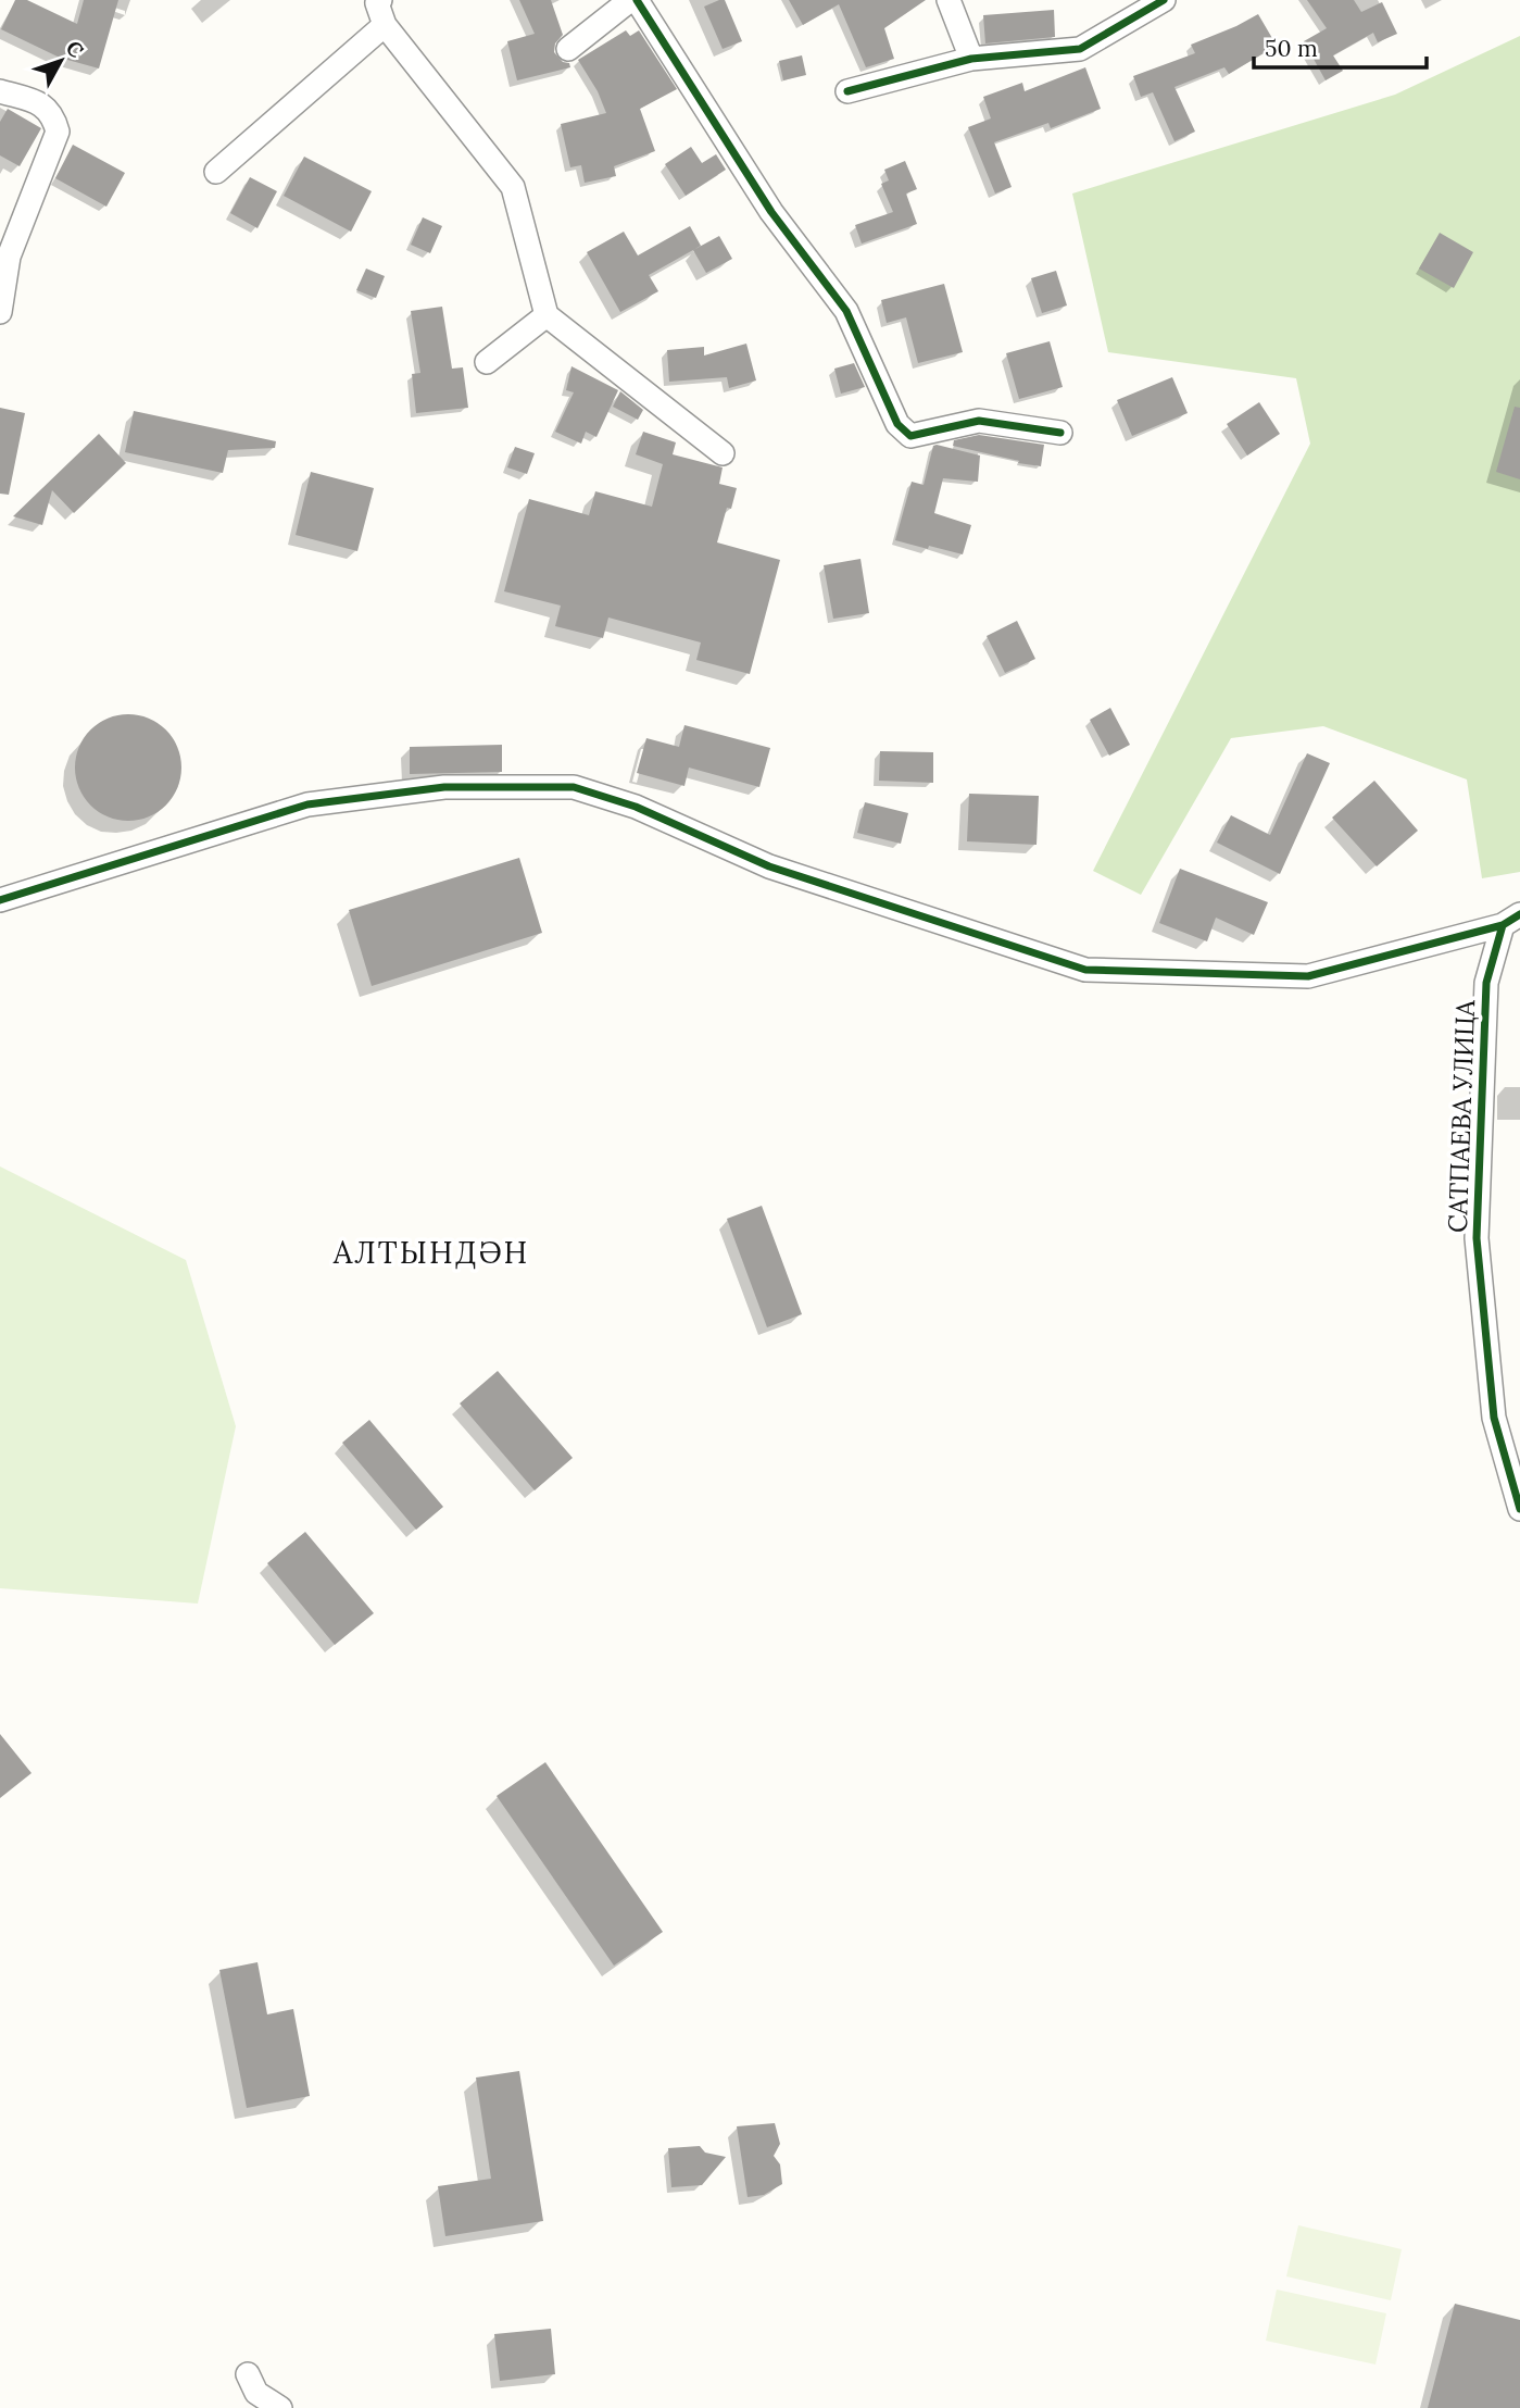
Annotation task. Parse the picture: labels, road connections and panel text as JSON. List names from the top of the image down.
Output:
{
  "streets": {
    "street": ["САТПАЕВА УЛИЦА"]
  },
  "districts": ["АЛТЫНДӘН"],
  "scale_bar": "50 m",
  "north": "top right"
}
